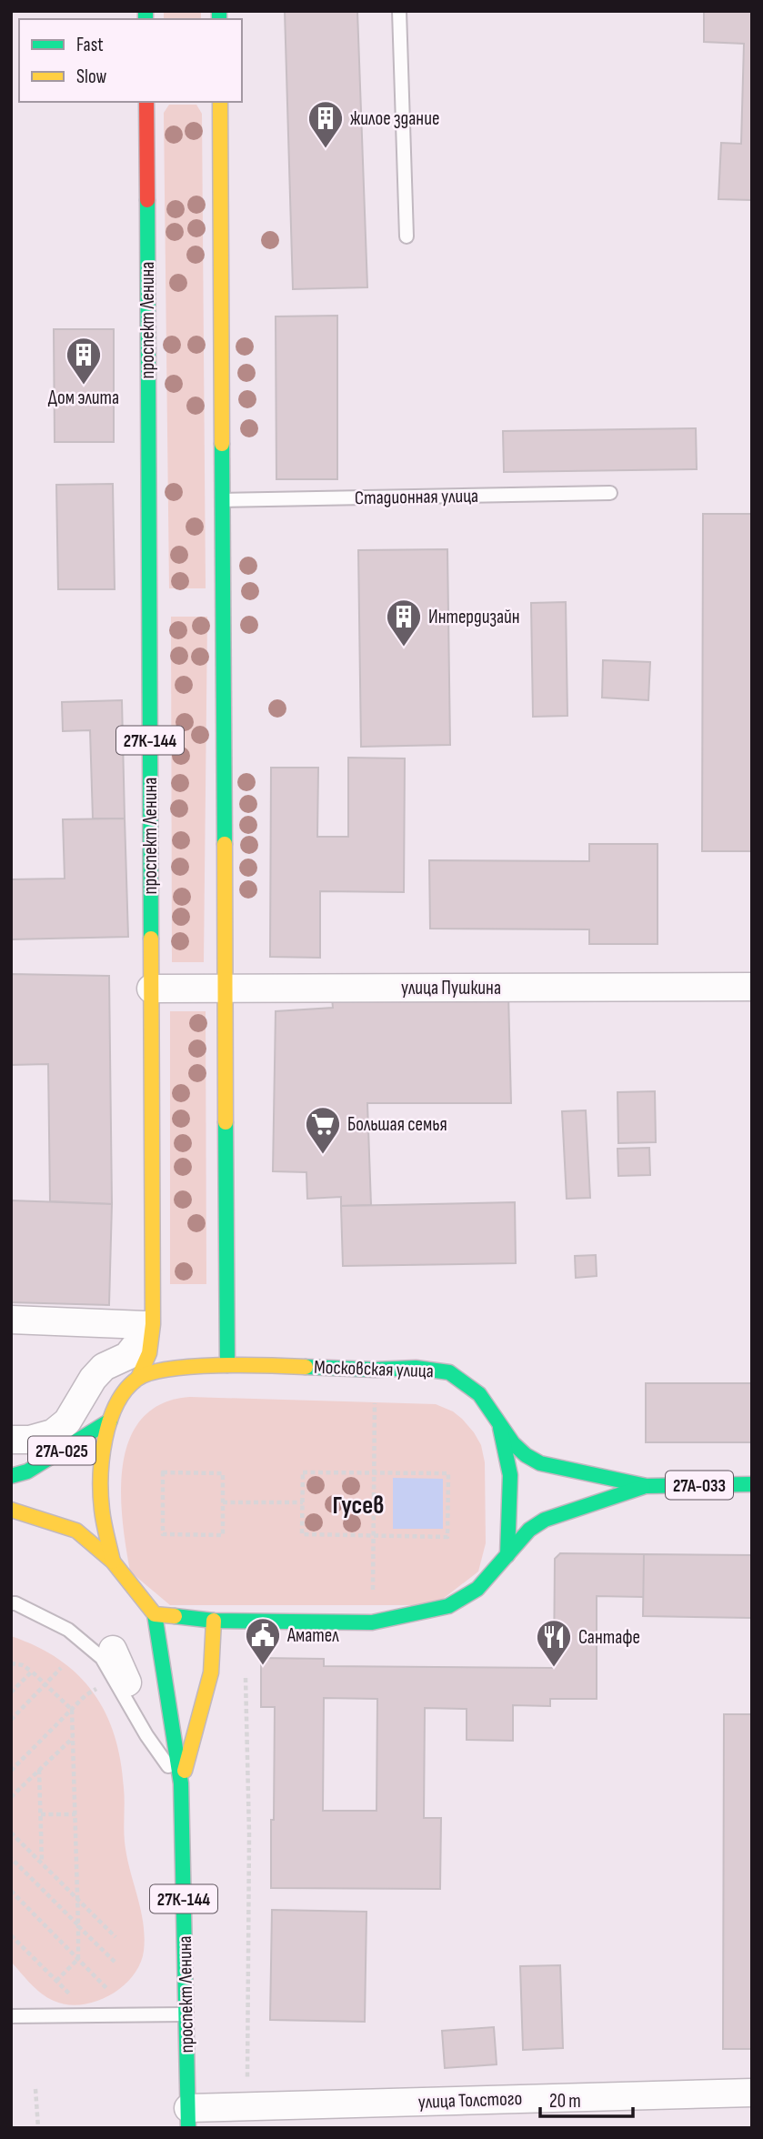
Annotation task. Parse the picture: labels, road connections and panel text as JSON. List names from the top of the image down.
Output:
{
  "streets": {
    "main road": [
      "проспект Ленина",
      "27К-144",
      "Московская улица",
      "27А-025",
      "27А-033"
    ],
    "street": ["улица Пушкина", "улица Толстого"],
    "lane": ["Стадионная улица"]
  },
  "crossings": [
    ["проспект Ленина", "улица Пушкина"],
    ["проспект Ленина", "Московская улица"],
    ["проспект Ленина", "27А-025"],
    ["проспект Ленина", "улица Толстого"]
  ],
  "districts": ["Гусев"],
  "places": {
    "building": ["жилое здание", "Дом элита", "Интердизайн"],
    "supermarket": ["Большая семья"],
    "public building": ["Амател"],
    "restaurant": ["Сантафе"]
  },
  "legend": ["Fast", "Slow"],
  "scale_bar": "20 m"
}
